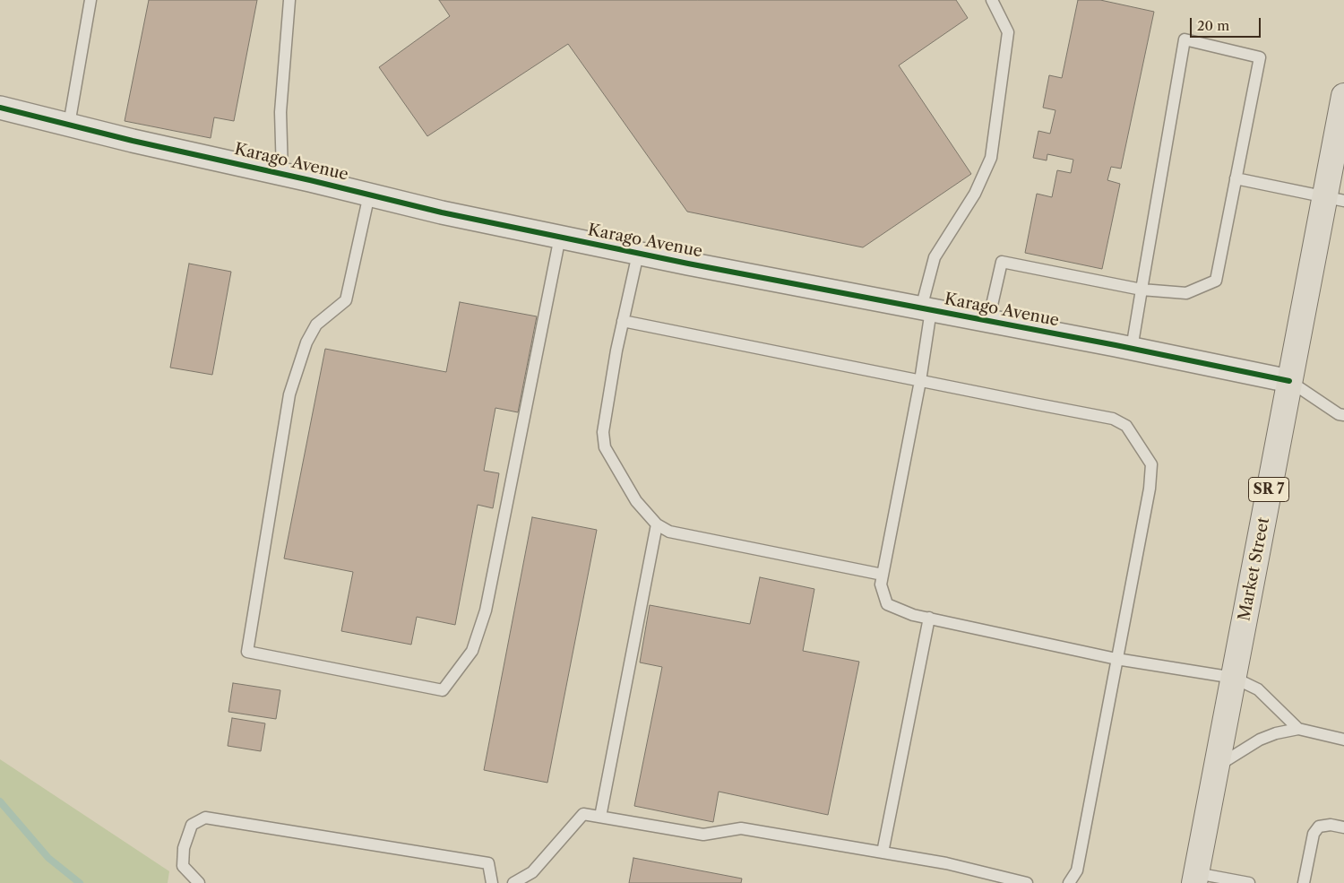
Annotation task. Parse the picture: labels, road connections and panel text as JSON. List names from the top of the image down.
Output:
{
  "streets": {
    "main road": ["SR 7", "Market Street"],
    "street": ["Karago Avenue"]
  },
  "crossings": [
    ["Karago Avenue", "Market Street"]
  ],
  "scale_bar": "20 m"
}
